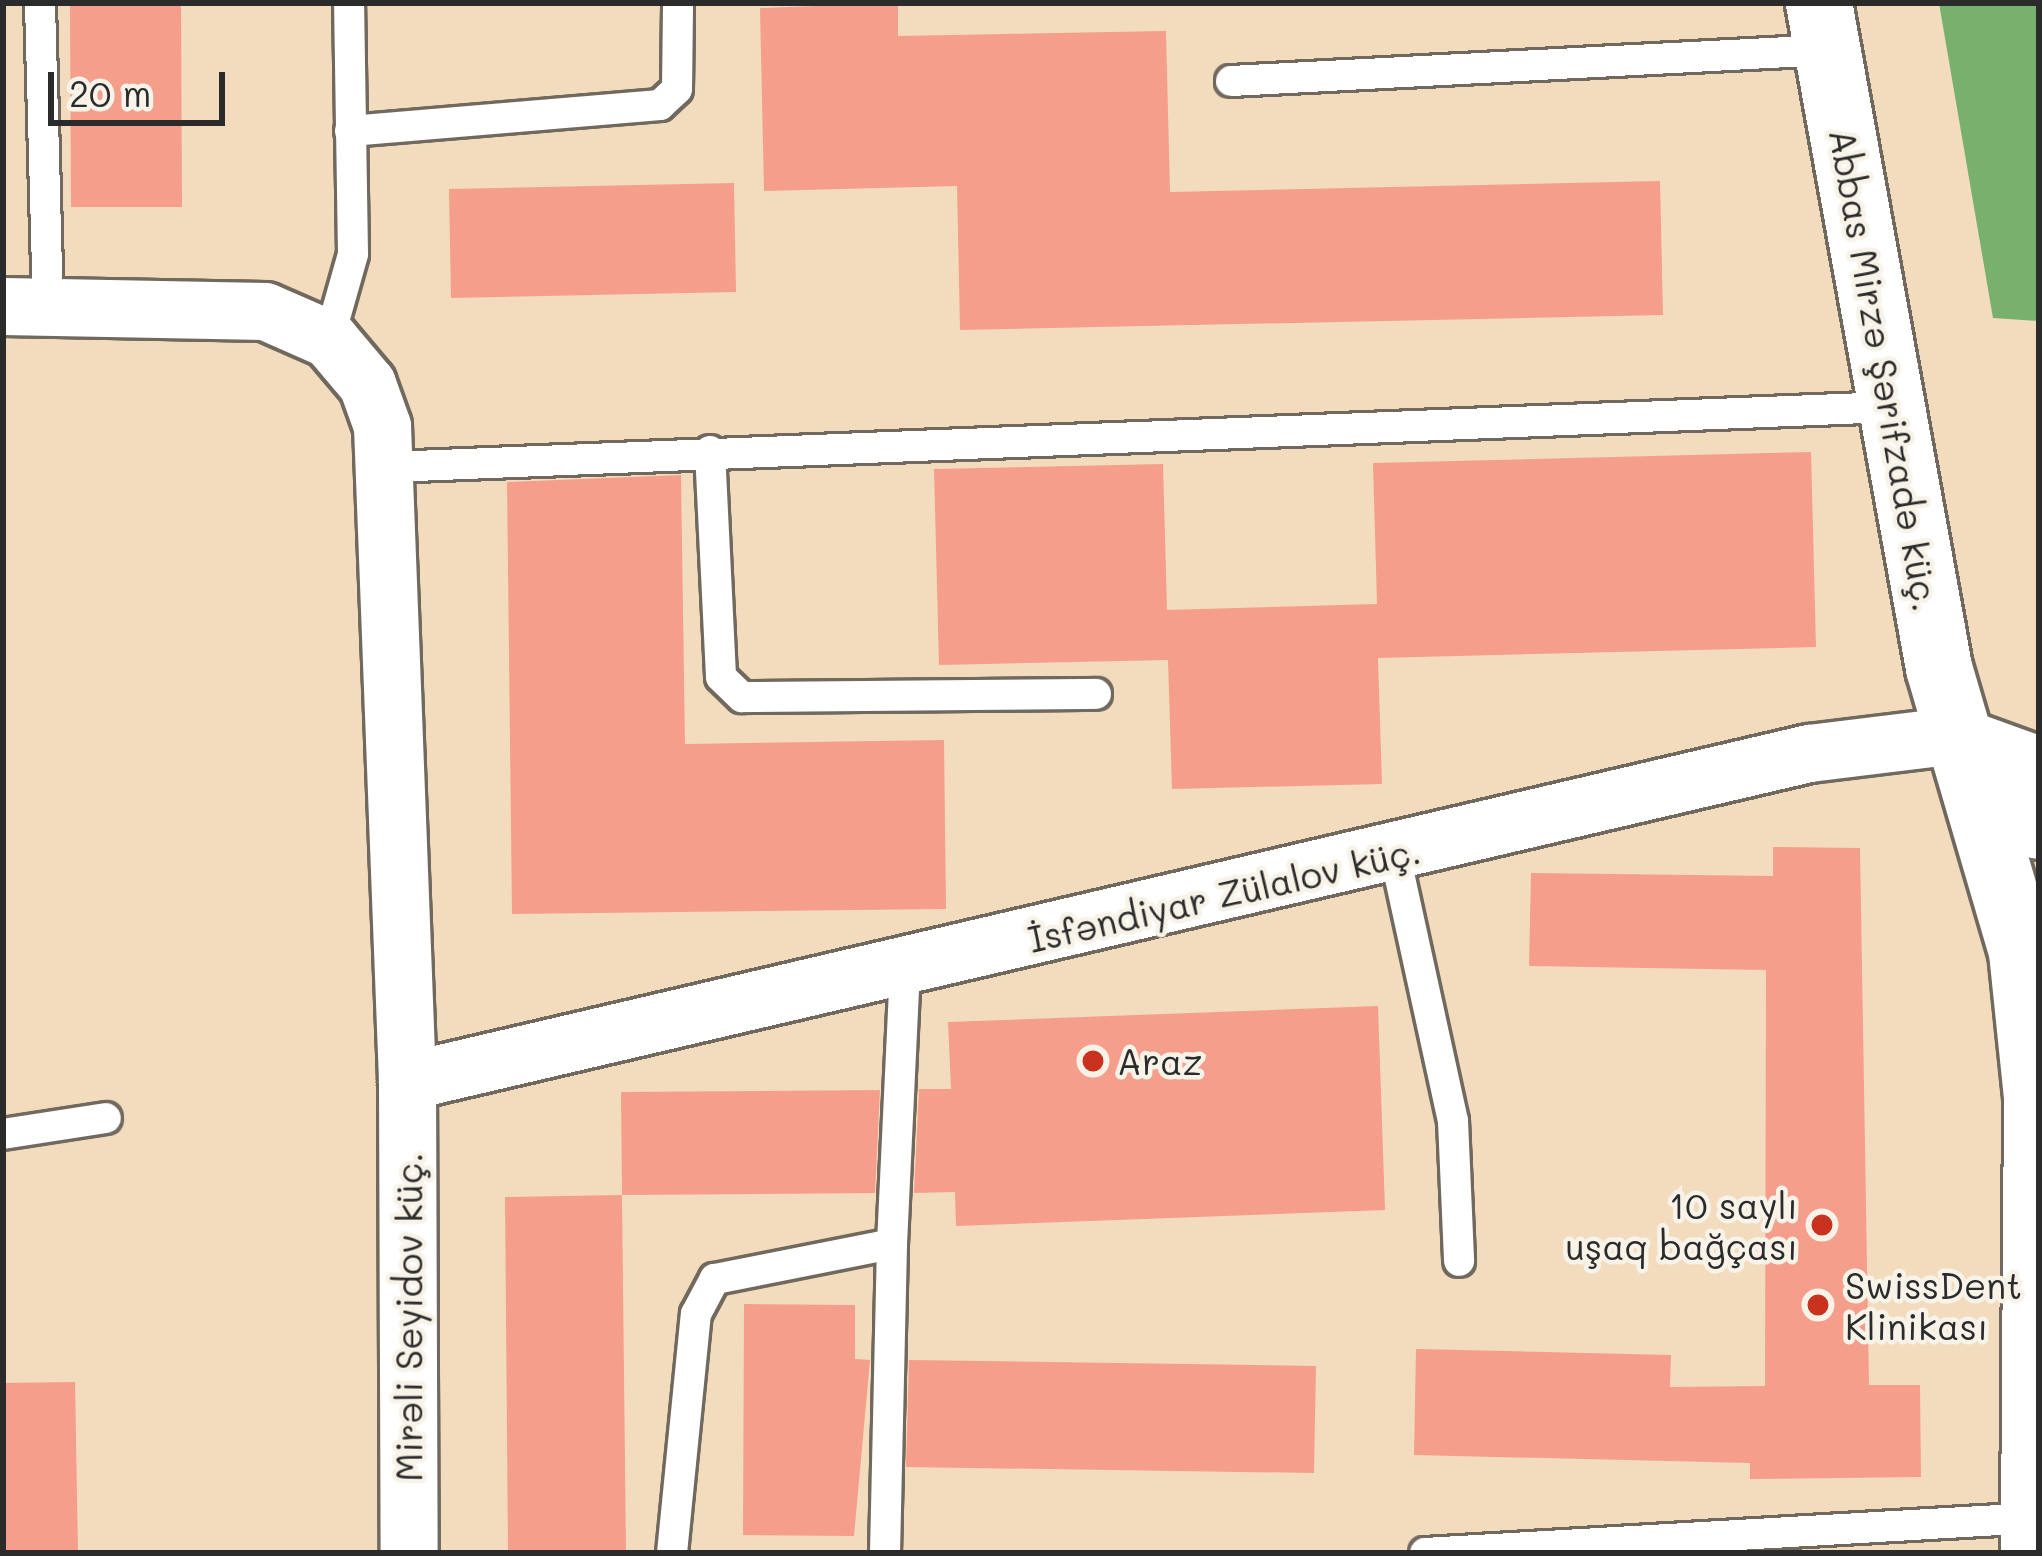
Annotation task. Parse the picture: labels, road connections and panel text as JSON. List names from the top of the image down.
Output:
{
  "streets": {
    "main road": ["Abbas Mirzə Şərifzadə küç."],
    "street": ["İsfəndiyar Zülalov küç.", "Mirəli Seyidov küç."]
  },
  "crossings": [
    ["Abbas Mirzə Şərifzadə küç.", "İsfəndiyar Zülalov küç."],
    ["İsfəndiyar Zülalov küç.", "Mirəli Seyidov küç."]
  ],
  "places": ["Araz", "10 saylı uşaq bağçası", "SwissDent Klinikası"],
  "scale_bar": "20 m"
}
